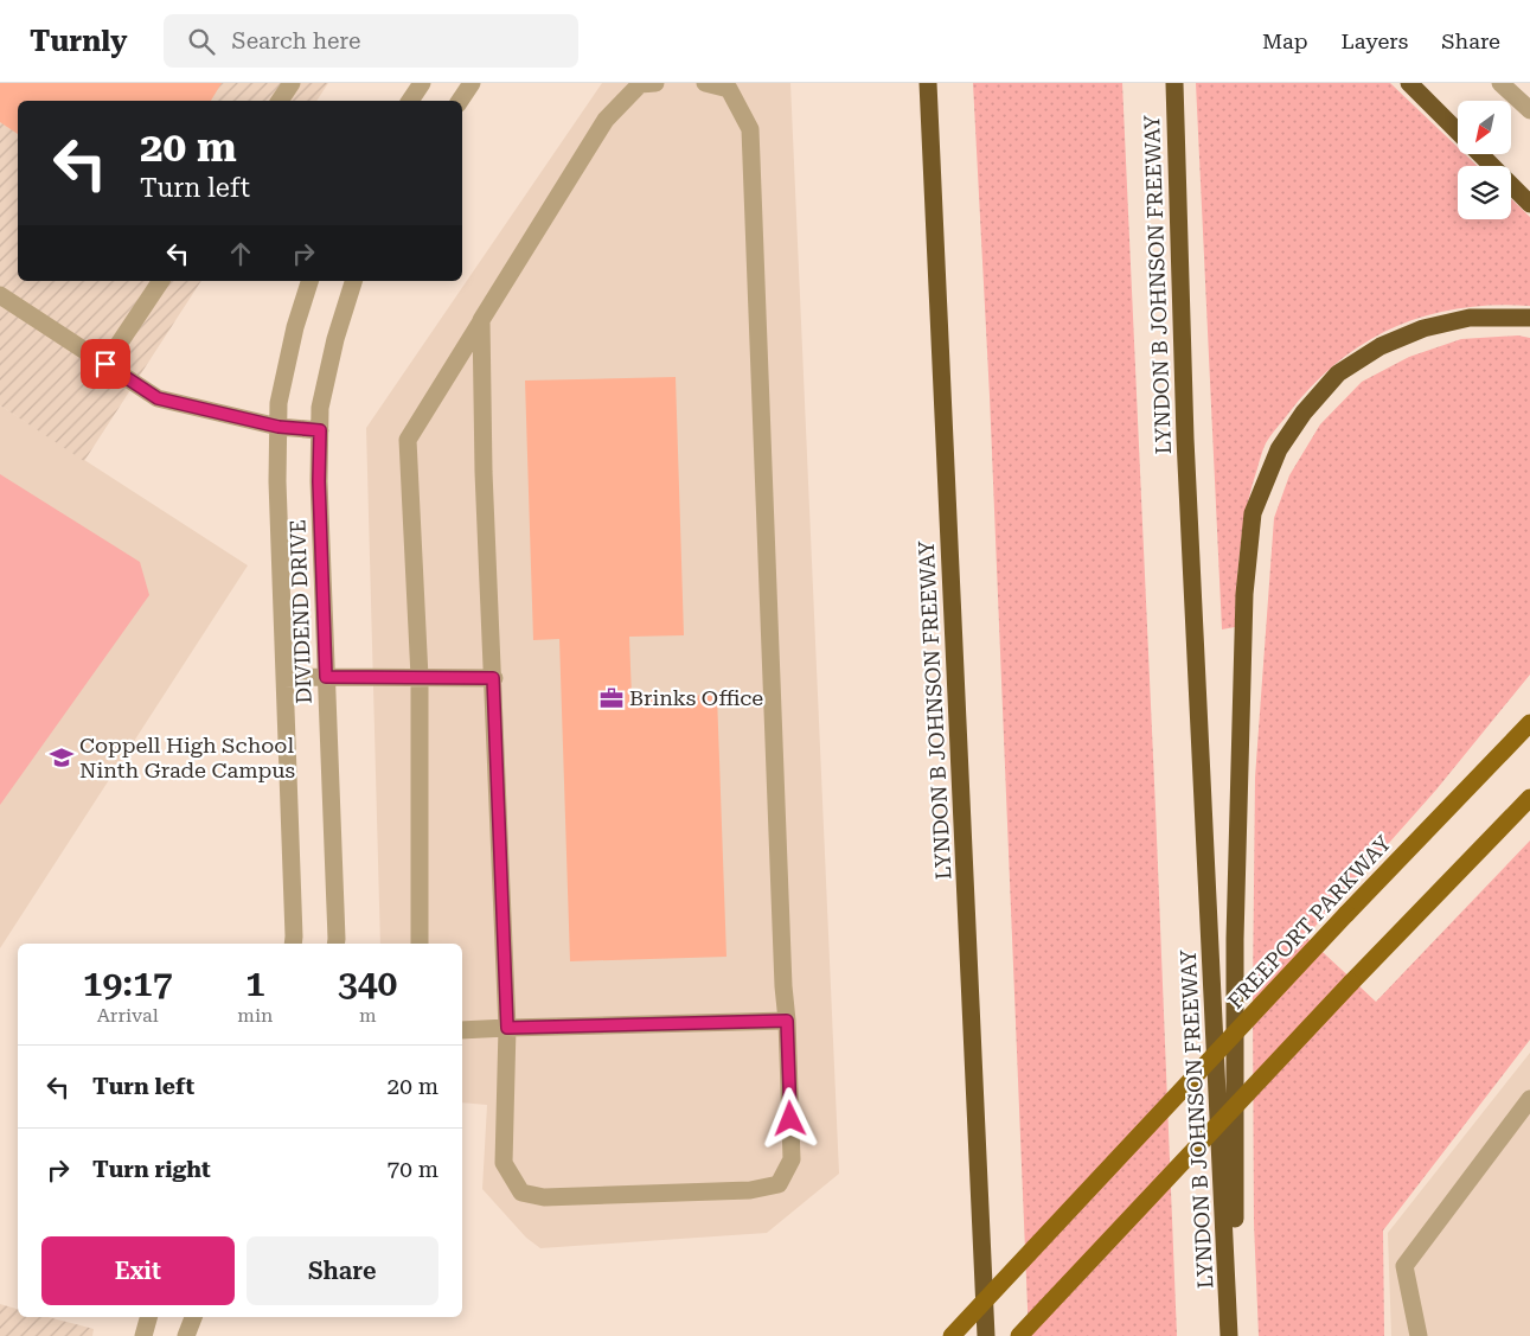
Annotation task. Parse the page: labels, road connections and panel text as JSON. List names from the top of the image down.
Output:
{
  "streets": {
    "highway": ["LYNDON B JOHNSON FREEWAY"],
    "main road": ["FREEPORT PARKWAY"],
    "street": ["DIVIDEND DRIVE"]
  },
  "places": {
    "office": ["Brinks Office"],
    "school or university": ["Coppell High School Ninth Grade Campus"]
  },
  "north": "bottom left",
  "page": {
    "header": "Turnly",
    "search": "Search here",
    "nav": ["Map", "Layers", "Share"],
    "turn": ["20 m", "Turn left"],
    "eta": [
      "19:17",
      "Arrival",
      "1",
      "min",
      "340",
      "m"
    ],
    "list": [
      {
        "name": "Turn left",
        "value": "20 m"
      },
      {
        "name": "Turn right",
        "value": "70 m"
      }
    ],
    "buttons": ["Exit", "Share"]
  }
}
